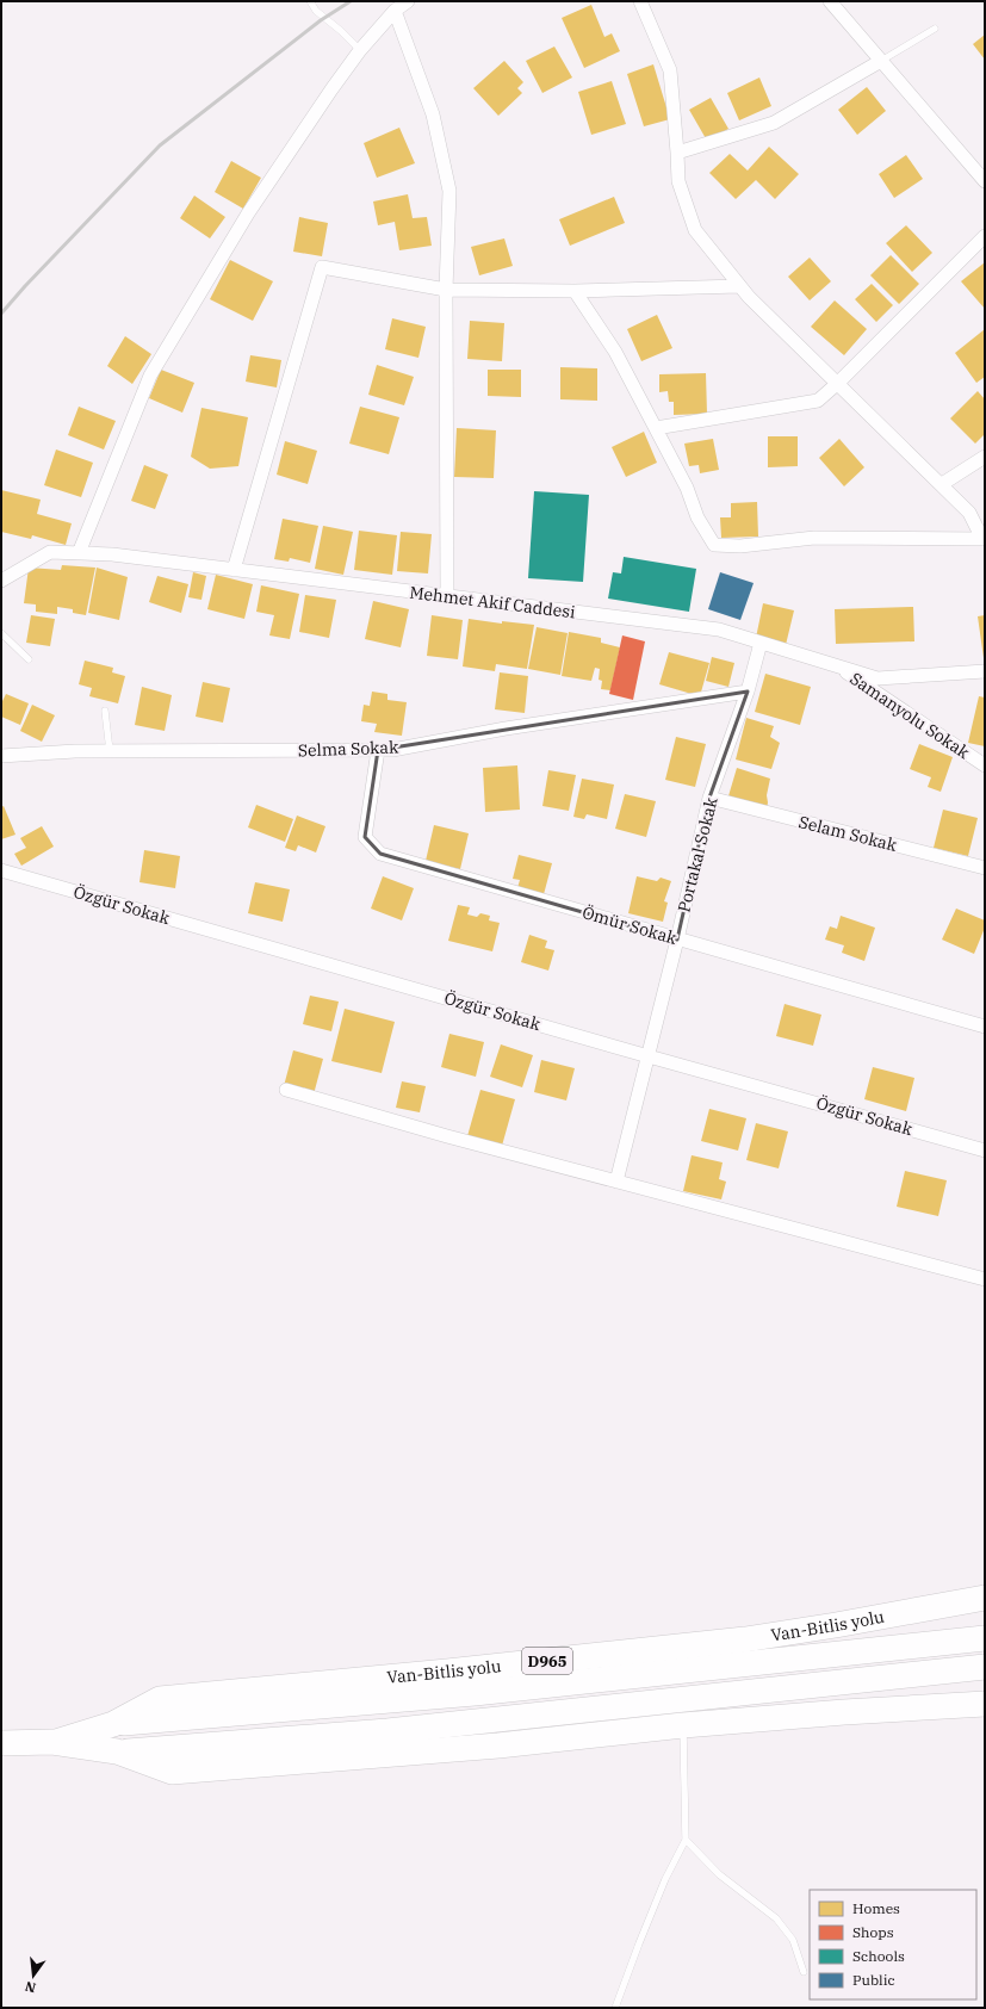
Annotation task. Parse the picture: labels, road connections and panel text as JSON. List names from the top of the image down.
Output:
{
  "streets": {
    "highway": ["Van-Bitlis yolu", "D965"],
    "street": [
      "Mehmet Akif Caddesi",
      "Samanyolu Sokak",
      "Selma Sokak",
      "Selam Sokak",
      "Portakal Sokak",
      "Özgür Sokak",
      "Ömür Sokak"
    ]
  },
  "crossings": [
    ["Mehmet Akif Caddesi", "Samanyolu Sokak"],
    ["Mehmet Akif Caddesi", "Portakal Sokak"],
    ["Selma Sokak", "Portakal Sokak"],
    ["Selma Sokak", "Ömür Sokak"],
    ["Selam Sokak", "Portakal Sokak"],
    ["Portakal Sokak", "Özgür Sokak"],
    ["Portakal Sokak", "Ömür Sokak"]
  ],
  "legend": [
    "Homes",
    "Shops",
    "Schools",
    "Public"
  ],
  "north": "bottom"
}
